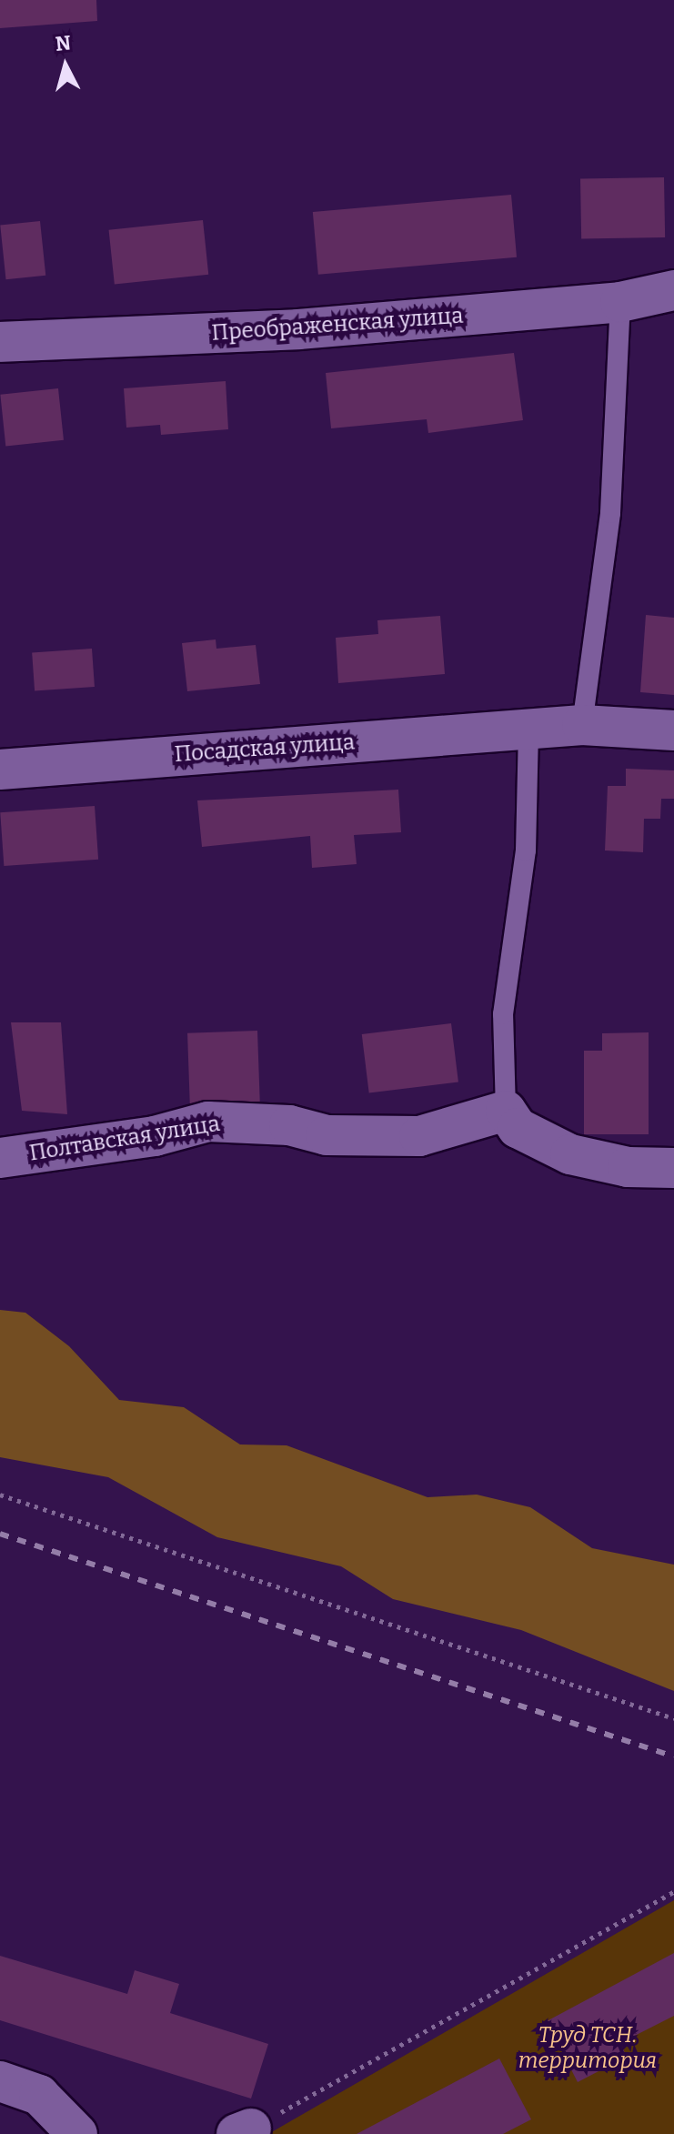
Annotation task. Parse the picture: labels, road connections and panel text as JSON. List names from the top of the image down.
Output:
{
  "streets": {
    "street": ["Преображенская улица", "Посадская улица", "Полтавская улица"]
  },
  "parks": ["Труд ТСН. территория"],
  "north": "top"
}
